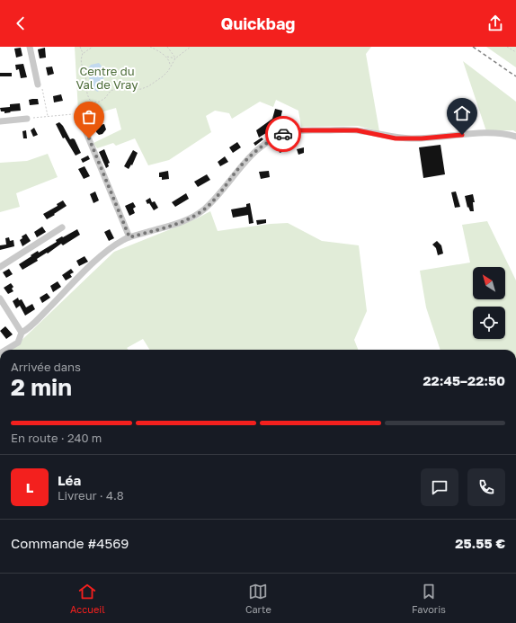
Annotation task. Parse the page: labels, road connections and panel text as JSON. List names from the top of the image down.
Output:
{
  "parks": ["Centre du Val de Vray"],
  "north": "top left",
  "page": {
    "header": "Quickbag",
    "heading": ["2 min", "Arrivée dans", "22:45–22:50"],
    "panel": [
      "Léa",
      "Livreur · 4.8",
      "Commande #4569",
      "25.55 €"
    ],
    "bar": "En route · 240 m",
    "round": "L",
    "tabs": ["Accueil", "Carte", "Favoris"]
  }
}
